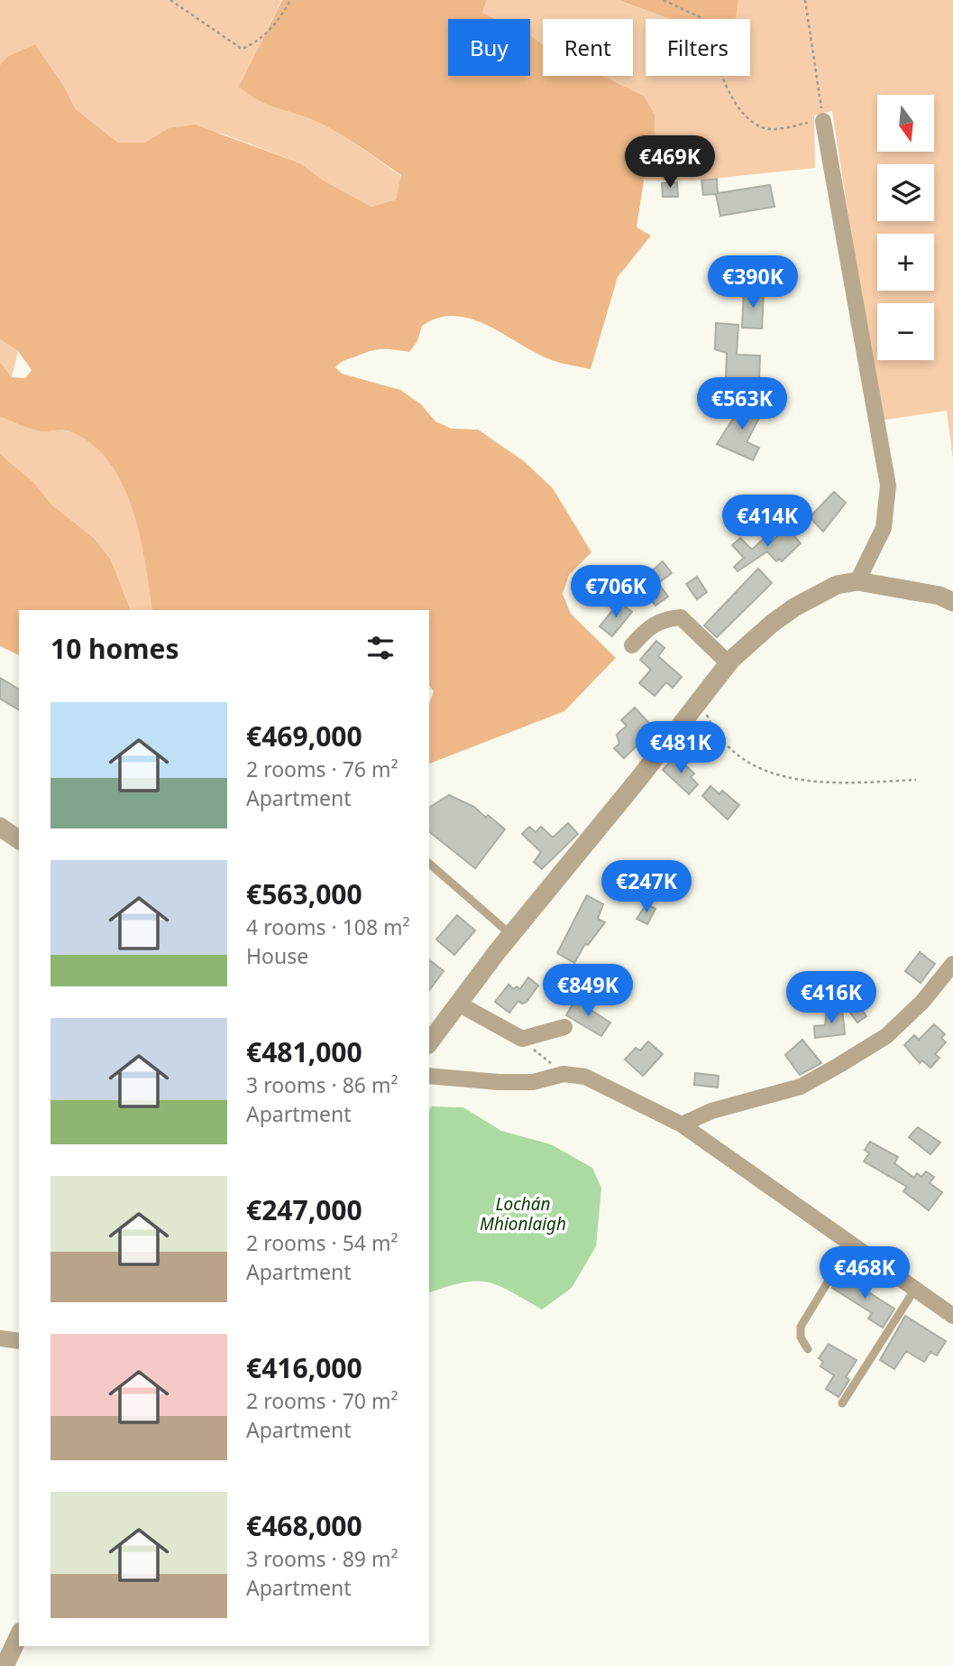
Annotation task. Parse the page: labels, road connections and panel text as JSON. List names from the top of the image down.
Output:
{
  "water": ["Lochán Mhionlaigh"],
  "north": "bottom",
  "page": {
    "chip": ["Buy", "Rent", "Filters"],
    "map_buttons": ["+", "−"],
    "price": [
      "€469K",
      "€390K",
      "€563K",
      "€414K",
      "€706K",
      "€481K",
      "€247K",
      "€849K",
      "€416K",
      "€468K"
    ],
    "heading": "10 homes",
    "list": [
      {
        "name": "€469,000",
        "note": "2 rooms · 76 m² · Apartment"
      },
      {
        "name": "€563,000",
        "note": "4 rooms · 108 m² · House"
      },
      {
        "name": "€481,000",
        "note": "3 rooms · 86 m² · Apartment"
      },
      {
        "name": "€247,000",
        "note": "2 rooms · 54 m² · Apartment"
      },
      {
        "name": "€416,000",
        "note": "2 rooms · 70 m² · Apartment"
      },
      {
        "name": "€468,000",
        "note": "3 rooms · 89 m² · Apartment"
      }
    ]
  }
}
